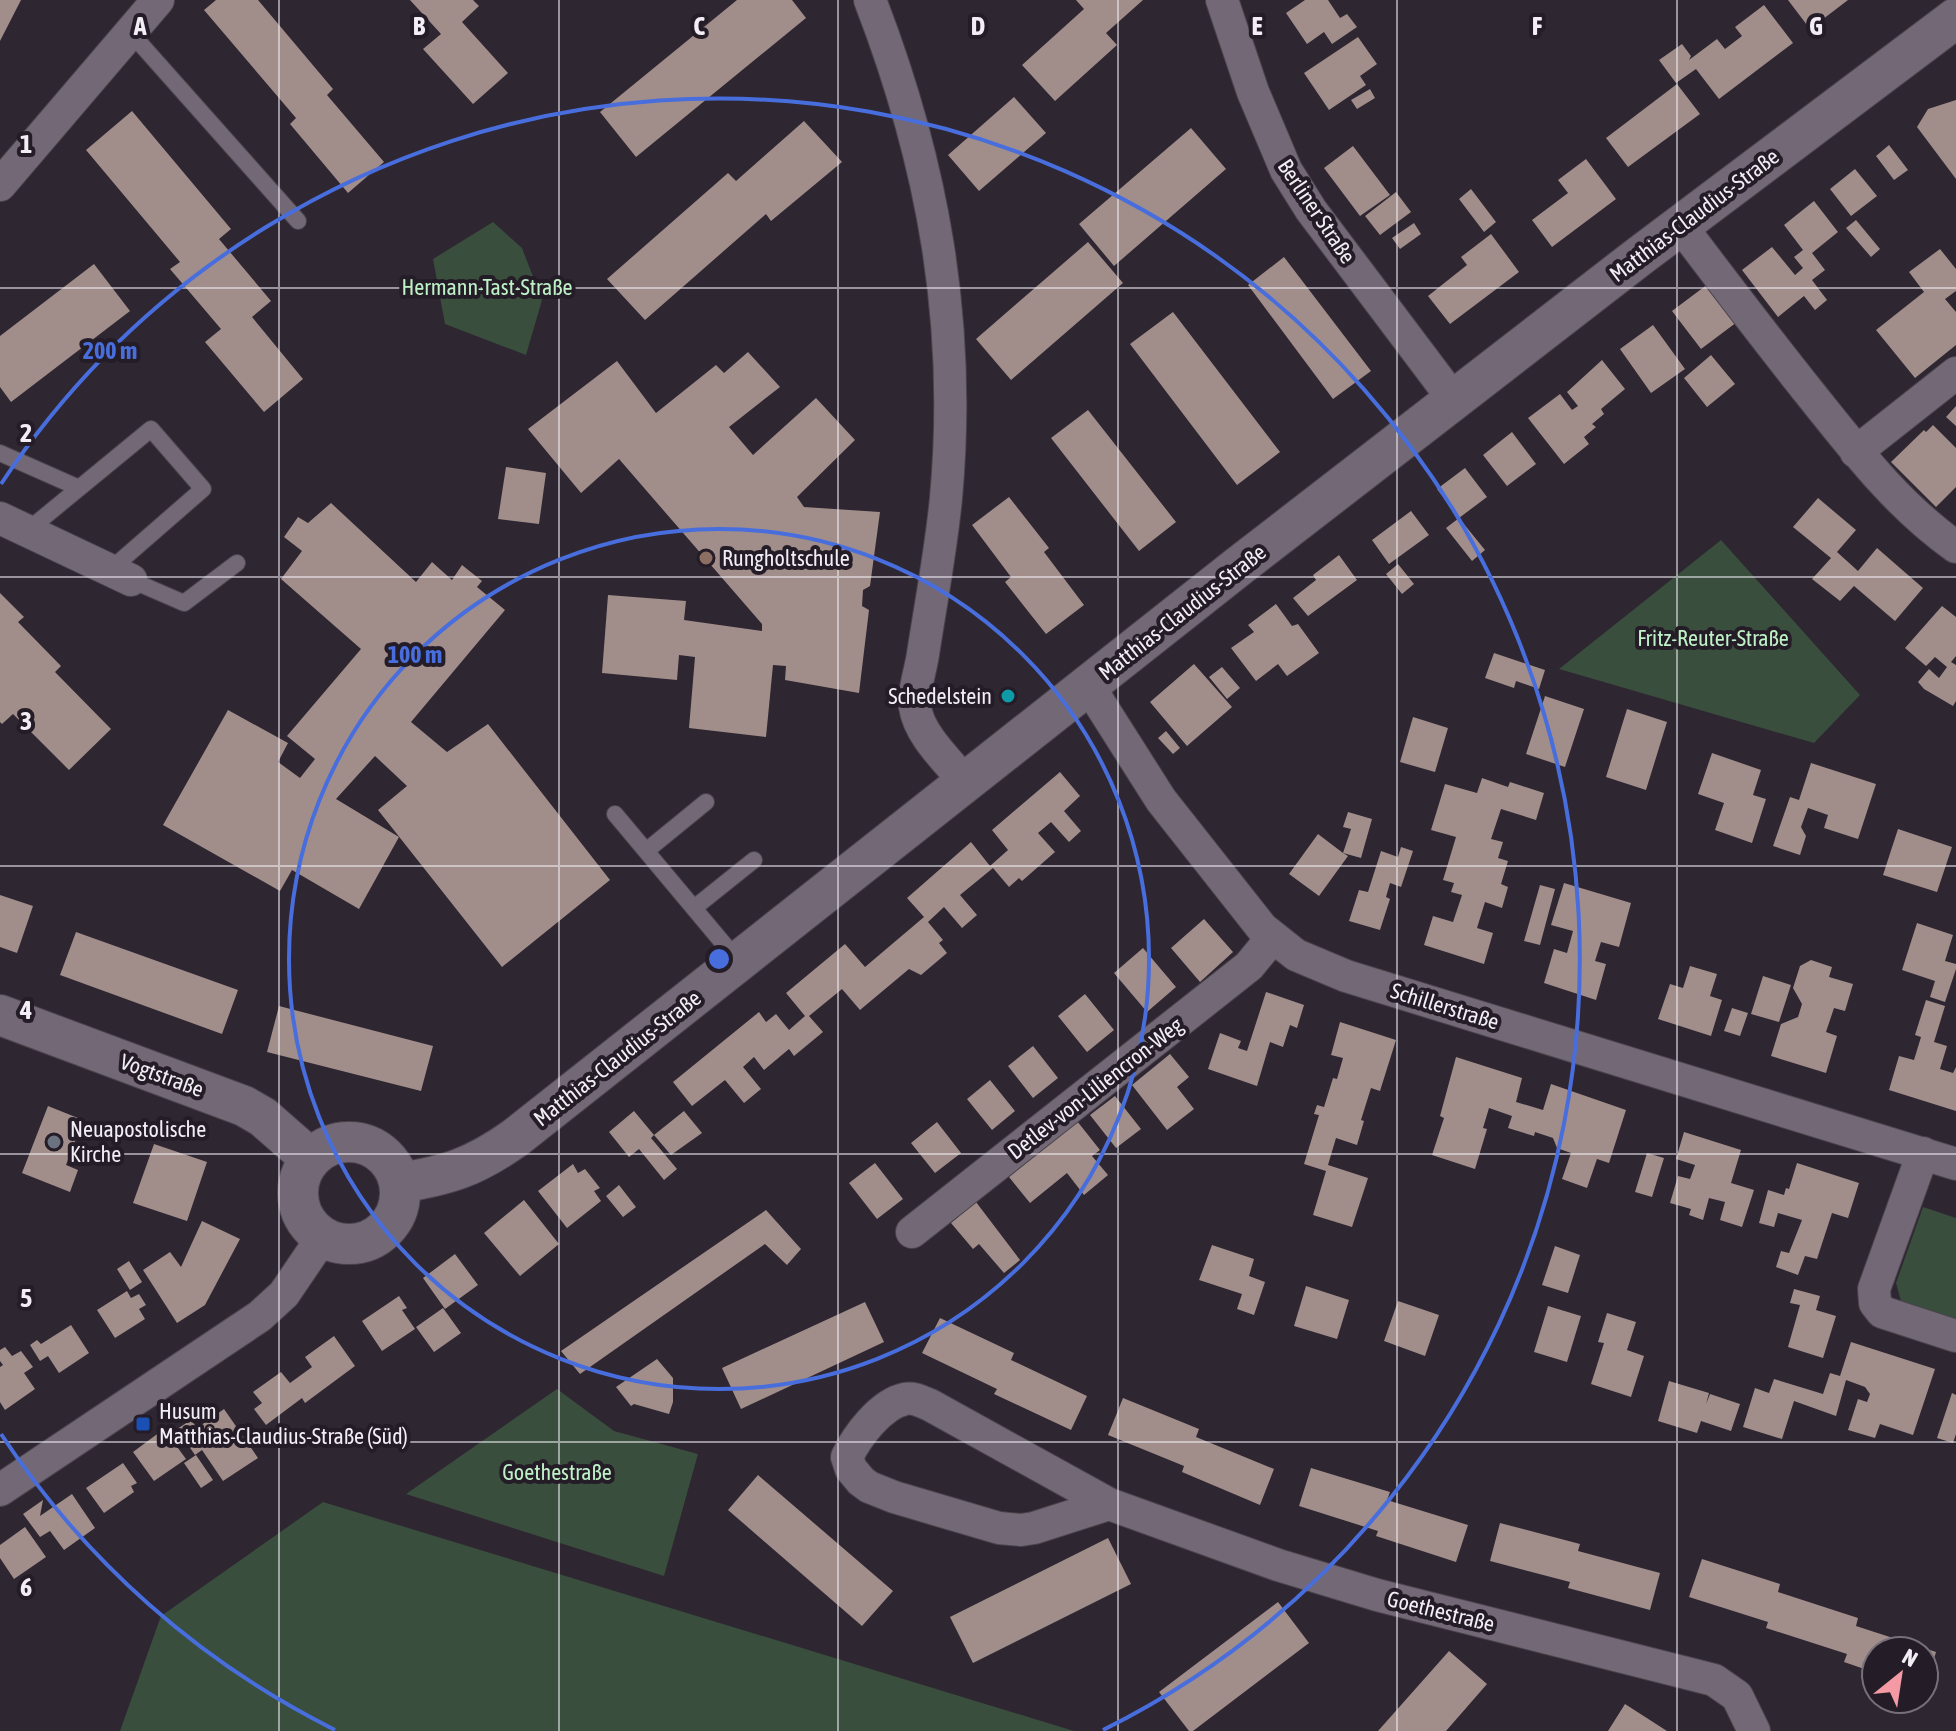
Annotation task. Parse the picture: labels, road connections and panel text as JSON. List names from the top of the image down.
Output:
{
  "streets": {
    "street": [
      "Berliner Straße",
      "Matthias-Claudius-Straße",
      "Schillerstraße",
      "Vogtstraße",
      "Detlev-von-Liliencron-Weg",
      "Goethestraße"
    ]
  },
  "crossings": [
    ["Berliner Straße", "Matthias-Claudius-Straße"],
    ["Matthias-Claudius-Straße", "Schillerstraße"],
    ["Matthias-Claudius-Straße", "Vogtstraße"],
    ["Schillerstraße", "Detlev-von-Liliencron-Weg"]
  ],
  "parks": ["Hermann-Tast-Straße", "Fritz-Reuter-Straße", "Goethestraße"],
  "places": {
    "other": ["Rungholtschule", "Schedelstein", "Neuapostolische Kirche"],
    "transit": ["Husum Matthias-Claudius-Straße (Süd)"]
  },
  "north": "top right",
  "grid": {
    "columns": [
      "A",
      "B",
      "C",
      "D",
      "E",
      "F",
      "G"
    ],
    "rows": [
      "1",
      "2",
      "3",
      "4",
      "5",
      "6"
    ]
  },
  "rings": ["200 m", "100 m"]
}
